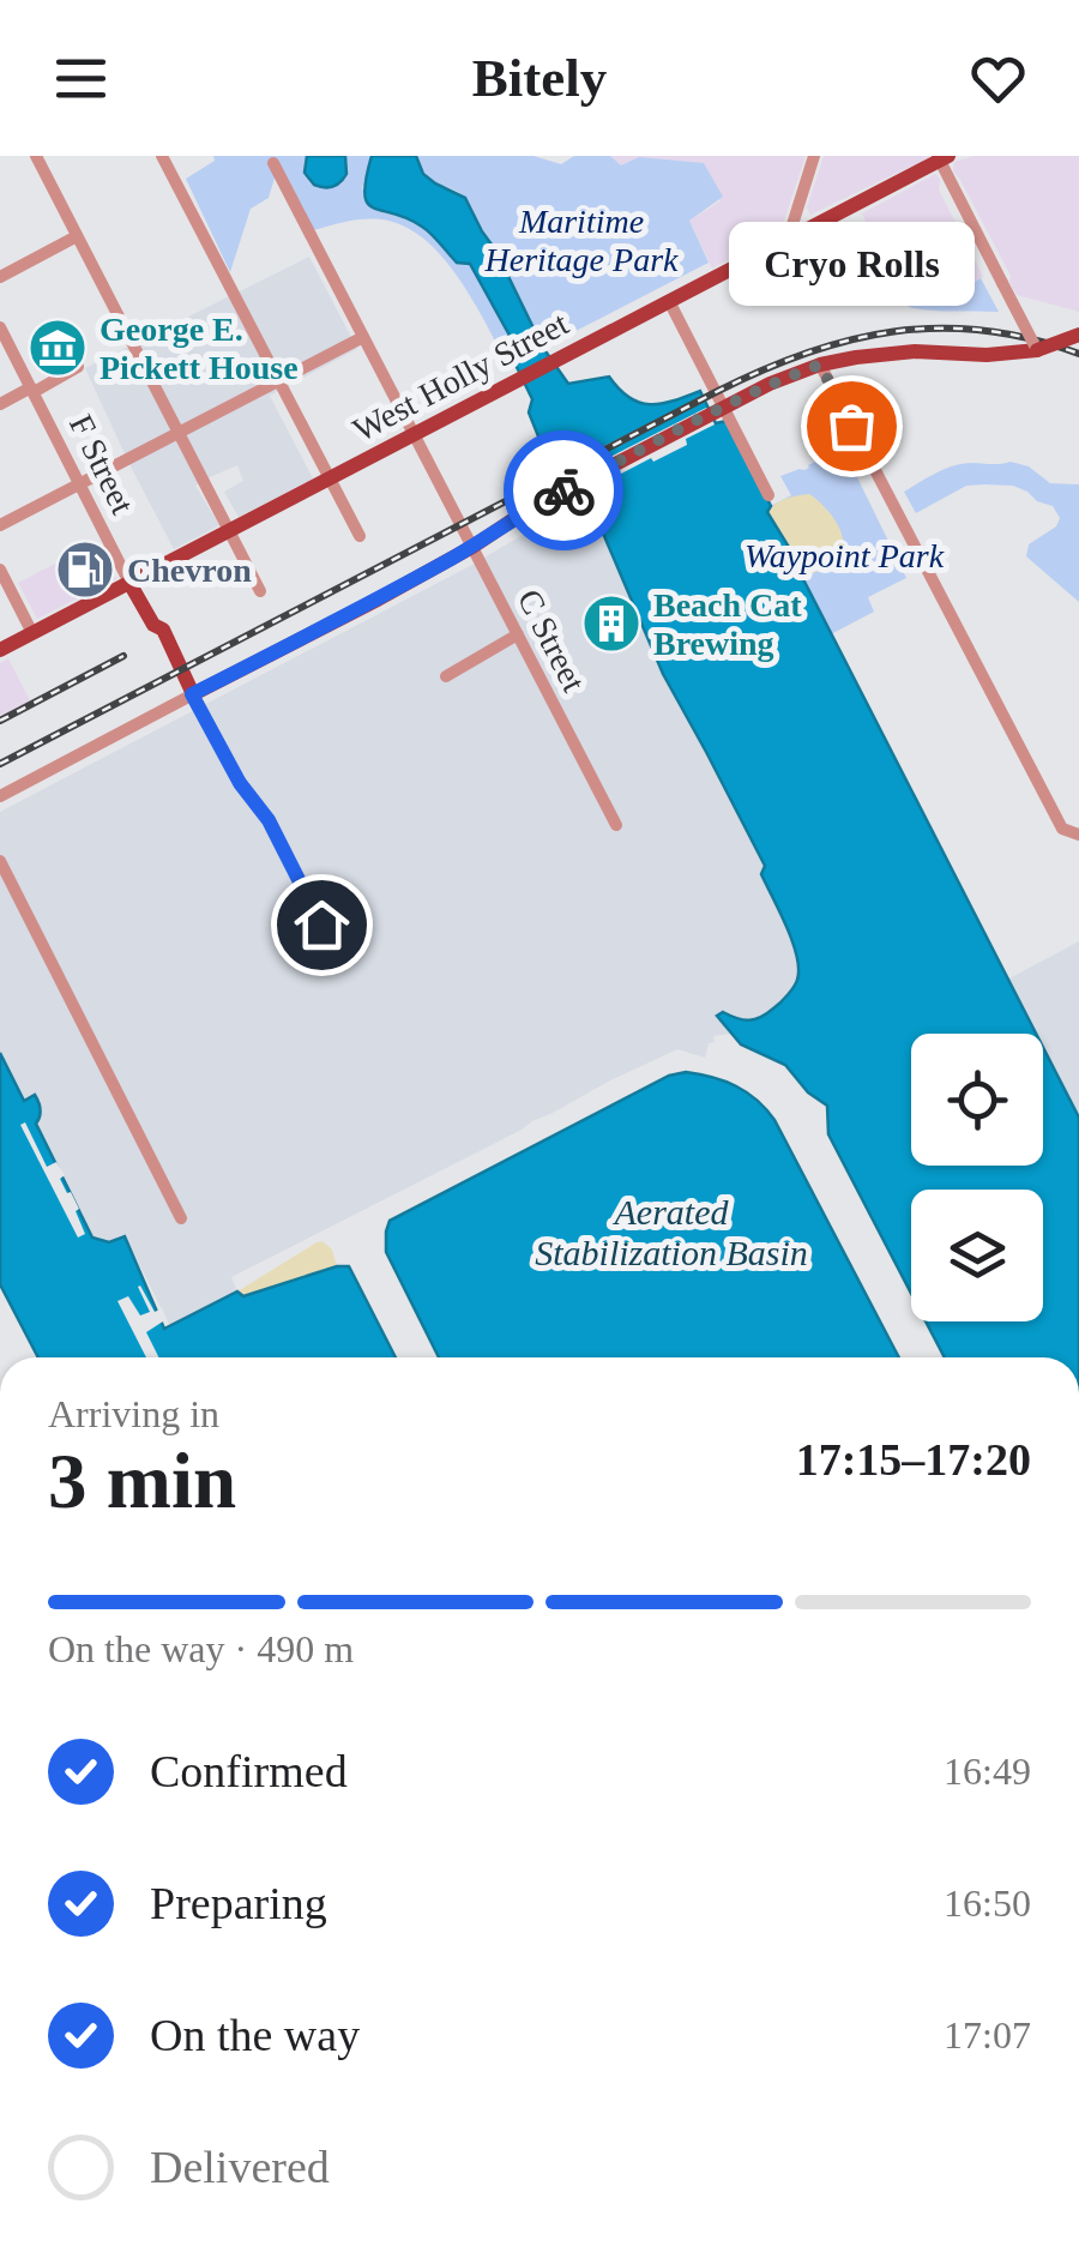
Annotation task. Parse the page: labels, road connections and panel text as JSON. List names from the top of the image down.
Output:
{
  "streets": {
    "main road": ["West Holly Street", "F Street"],
    "street": ["C Street"]
  },
  "crossings": [
    ["West Holly Street", "F Street"],
    ["West Holly Street", "C Street"]
  ],
  "water": ["Aerated Stabilization Basin"],
  "parks": ["Maritime Heritage Park", "Waypoint Park"],
  "places": {
    "museum": ["George E. Pickett House"],
    "other": ["Cryo Rolls"],
    "fuel station": ["Chevron"],
    "building": ["Beach Cat Brewing"]
  },
  "page": {
    "header": "Bitely",
    "bubble": "Cryo Rolls",
    "heading": ["3 min", "Arriving in", "17:15–17:20"],
    "bar": "On the way · 490 m",
    "list": [
      ["Confirmed", "16:49"],
      ["Preparing", "16:50"],
      ["On the way", "17:07"],
      "Delivered"
    ]
  }
}
